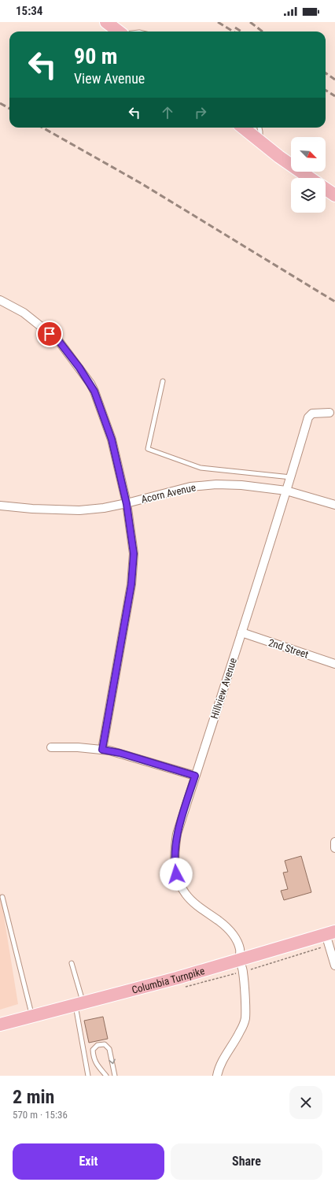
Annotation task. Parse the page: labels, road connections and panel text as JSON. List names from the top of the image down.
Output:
{
  "streets": {
    "main road": ["Columbia Turnpike"],
    "street": ["Acorn Avenue", "2nd Street", "Hillview Avenue"]
  },
  "crossings": [
    ["Acorn Avenue", "Hillview Avenue"],
    ["2nd Street", "Hillview Avenue"],
    ["Hillview Avenue", "Columbia Turnpike"]
  ],
  "north": "bottom right",
  "page": {
    "status": "15:34",
    "turn": ["90 m", "View Avenue"],
    "heading": ["2 min", "570 m · 15:36"],
    "buttons": ["Exit", "Share"]
  }
}
